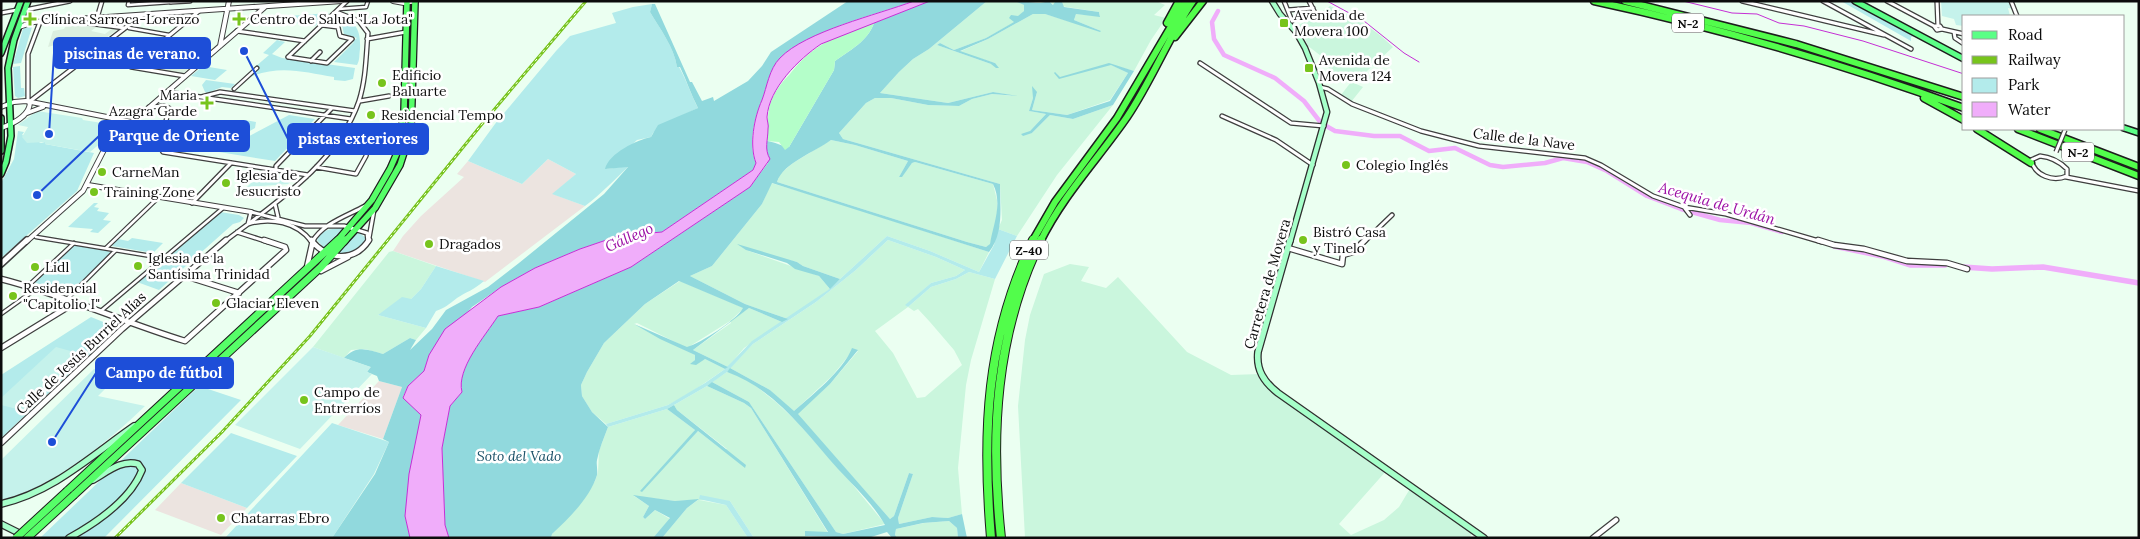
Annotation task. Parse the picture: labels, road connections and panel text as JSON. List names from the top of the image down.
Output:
{
  "streets": {
    "highway": ["N-2", "Z-40"],
    "main road": ["Carretera de Movera"],
    "street": ["Calle de la Nave", "Calle de Jesús Burriel Alías"]
  },
  "crossings": [
    ["Calle de la Nave", "Carretera de Movera"]
  ],
  "water": ["Acequia de Urdán", "Gállego"],
  "parks": ["Soto del Vado"],
  "places": {
    "health": ["Clínica Sarroca-Lorenzo", "Centro de Salud \"La Jota\"", "Maria Azagra Garde"],
    "transit": ["Avenida de Movera 100", "Avenida de Movera 124"],
    "other": [
      "pistas exteriores",
      "Edificio Baluarte",
      "Residencial Tempo",
      "piscinas de verano.",
      "Colegio Inglés",
      "CarneMan",
      "Iglesia de Jesucristo",
      "Training Zone",
      "Parque de Oriente",
      "Bistró Casa y Tinelo",
      "Dragados",
      "Iglesia de la Santísima Trinidad",
      "Lidl",
      "Residencial \"Capitolio I\"",
      "Glaciar Eleven",
      "Campo de Entrerríos",
      "Campo de fútbol",
      "Chatarras Ebro"
    ]
  },
  "legend": [
    "Road",
    "Railway",
    "Park",
    "Water"
  ]
}
